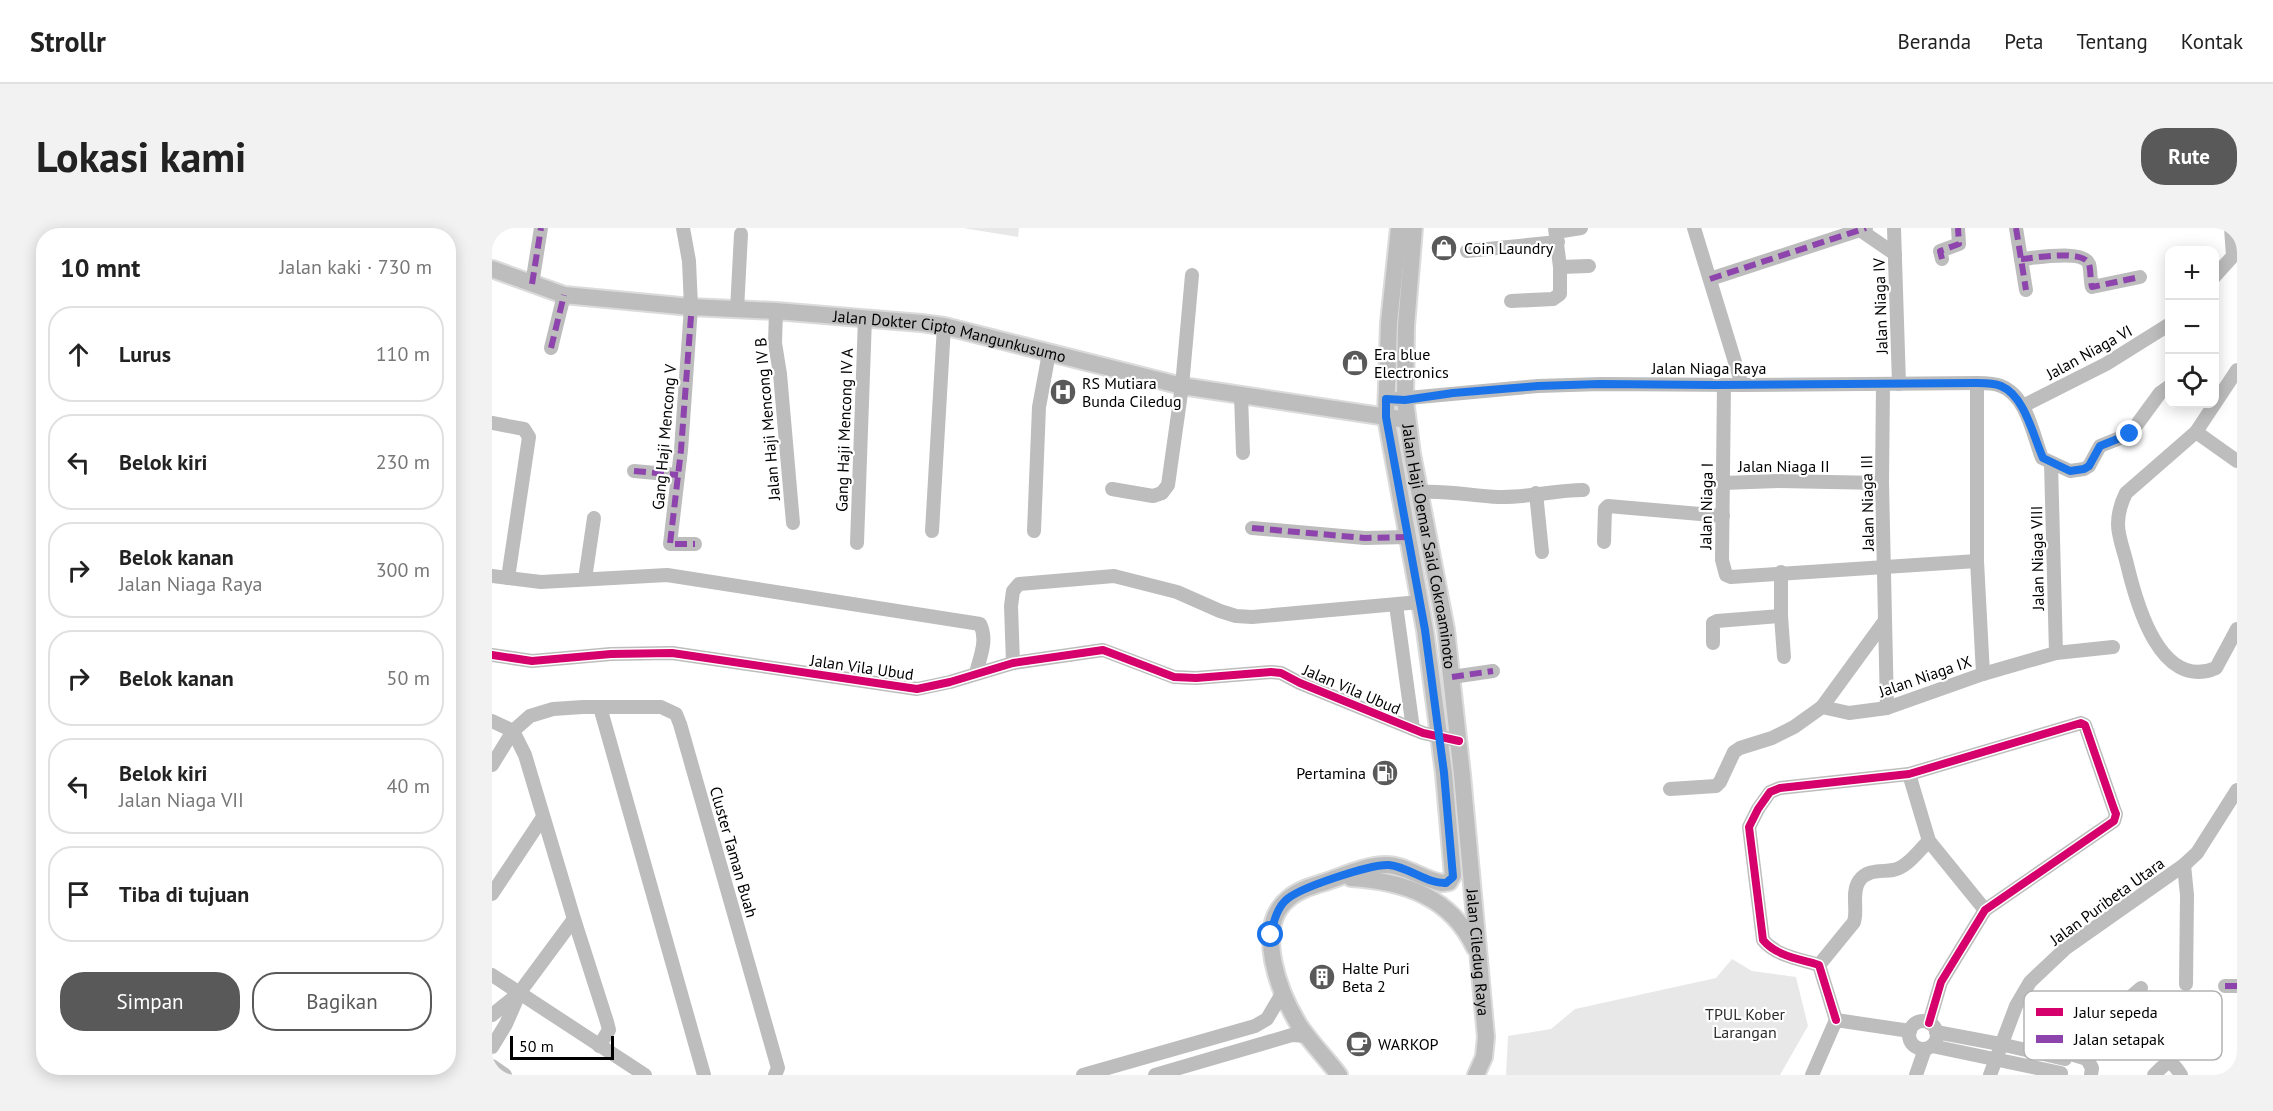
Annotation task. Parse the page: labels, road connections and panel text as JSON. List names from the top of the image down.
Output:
{
  "streets": {
    "main road": ["Jalan Dokter Cipto Mangunkusumo", "Jalan Haji Oemar Said Cokroaminoto", "Jalan Ciledug Raya"],
    "street": [
      "Jalan Niaga IV",
      "Jalan Niaga VI",
      "Jalan Niaga Raya",
      "Jalan Haji Mencong IV B",
      "Gang Haji Mencong IV A",
      "Gang Haji Mencong V",
      "Jalan Niaga II",
      "Jalan Niaga III",
      "Jalan Niaga I",
      "Jalan Niaga VIII",
      "Jalan Vila Ubud",
      "Jalan Niaga IX",
      "Cluster Taman Buah",
      "Jalan Puribeta Utara"
    ]
  },
  "crossings": [
    ["Jalan Niaga IV", "Jalan Niaga Raya"],
    ["Jalan Dokter Cipto Mangunkusumo", "Jalan Haji Mencong IV B"],
    ["Jalan Dokter Cipto Mangunkusumo", "Gang Haji Mencong IV A"],
    ["Jalan Dokter Cipto Mangunkusumo", "Gang Haji Mencong V"],
    ["Jalan Dokter Cipto Mangunkusumo", "Jalan Haji Oemar Said Cokroaminoto"],
    ["Jalan Niaga VI", "Jalan Niaga Raya"],
    ["Jalan Niaga Raya", "Jalan Niaga III"],
    ["Jalan Niaga Raya", "Jalan Niaga I"],
    ["Jalan Niaga Raya", "Jalan Haji Oemar Said Cokroaminoto"],
    ["Jalan Niaga II", "Jalan Niaga III"],
    ["Jalan Niaga II", "Jalan Niaga I"],
    ["Jalan Niaga III", "Jalan Niaga I"],
    ["Jalan Niaga III", "Jalan Niaga IX"],
    ["Jalan Haji Oemar Said Cokroaminoto", "Jalan Vila Ubud"],
    ["Jalan Haji Oemar Said Cokroaminoto", "Jalan Ciledug Raya"],
    ["Jalan Niaga VIII", "Jalan Niaga IX"]
  ],
  "parks": ["TPUL Kober Larangan"],
  "places": {
    "shop": ["Coin Laundry", "Era blue Electronics"],
    "hospital": ["RS Mutiara Bunda Ciledug"],
    "fuel station": ["Pertamina"],
    "building": ["Halte Puri Beta 2"],
    "cafe": ["WARKOP"]
  },
  "legend": ["Jalur sepeda", "Jalan setapak"],
  "scale_bar": "50 m",
  "page": {
    "header": "Strollr",
    "nav": [
      "Beranda",
      "Peta",
      "Tentang",
      "Kontak"
    ],
    "buttons": [
      "Rute",
      ["Simpan", "Bagikan"]
    ],
    "title": "Lokasi kami",
    "heading": ["10 mnt", "Jalan kaki · 730 m"],
    "map_buttons": ["+", "−"],
    "list": [
      ["Lurus", "110 m"],
      ["Belok kiri", "230 m"],
      ["Belok kanan", "Jalan Niaga Raya", "300 m"],
      ["Belok kanan", "50 m"],
      ["Belok kiri", "Jalan Niaga VII", "40 m"],
      "Tiba di tujuan"
    ],
    "scale": "50 m"
  }
}
